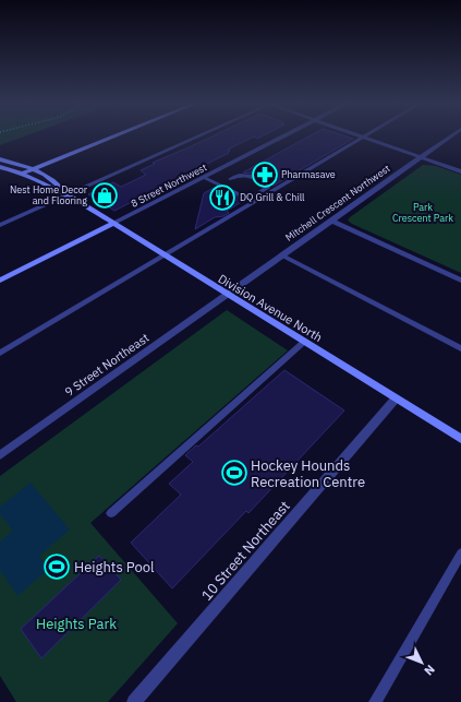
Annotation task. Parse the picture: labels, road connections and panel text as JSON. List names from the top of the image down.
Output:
{
  "streets": {
    "main road": ["Division Avenue North"],
    "street": [
      "8 Street Northwest",
      "Mitchell Crescent Northwest",
      "9 Street Northeast",
      "10 Street Northeast"
    ]
  },
  "crossings": [
    ["8 Street Northwest", "Division Avenue North"],
    ["Mitchell Crescent Northwest", "Division Avenue North"],
    ["Mitchell Crescent Northwest", "9 Street Northeast"],
    ["Division Avenue North", "9 Street Northeast"],
    ["Division Avenue North", "10 Street Northeast"]
  ],
  "parks": ["Park Crescent Park", "Heights Park"],
  "places": {
    "pharmacy": ["Pharmasave"],
    "shop": ["Nest Home Decor and Flooring"],
    "restaurant": ["DQ Grill & Chill"],
    "sports": ["Hockey Hounds Recreation Centre", "Heights Pool"]
  },
  "north": "bottom right"
}
